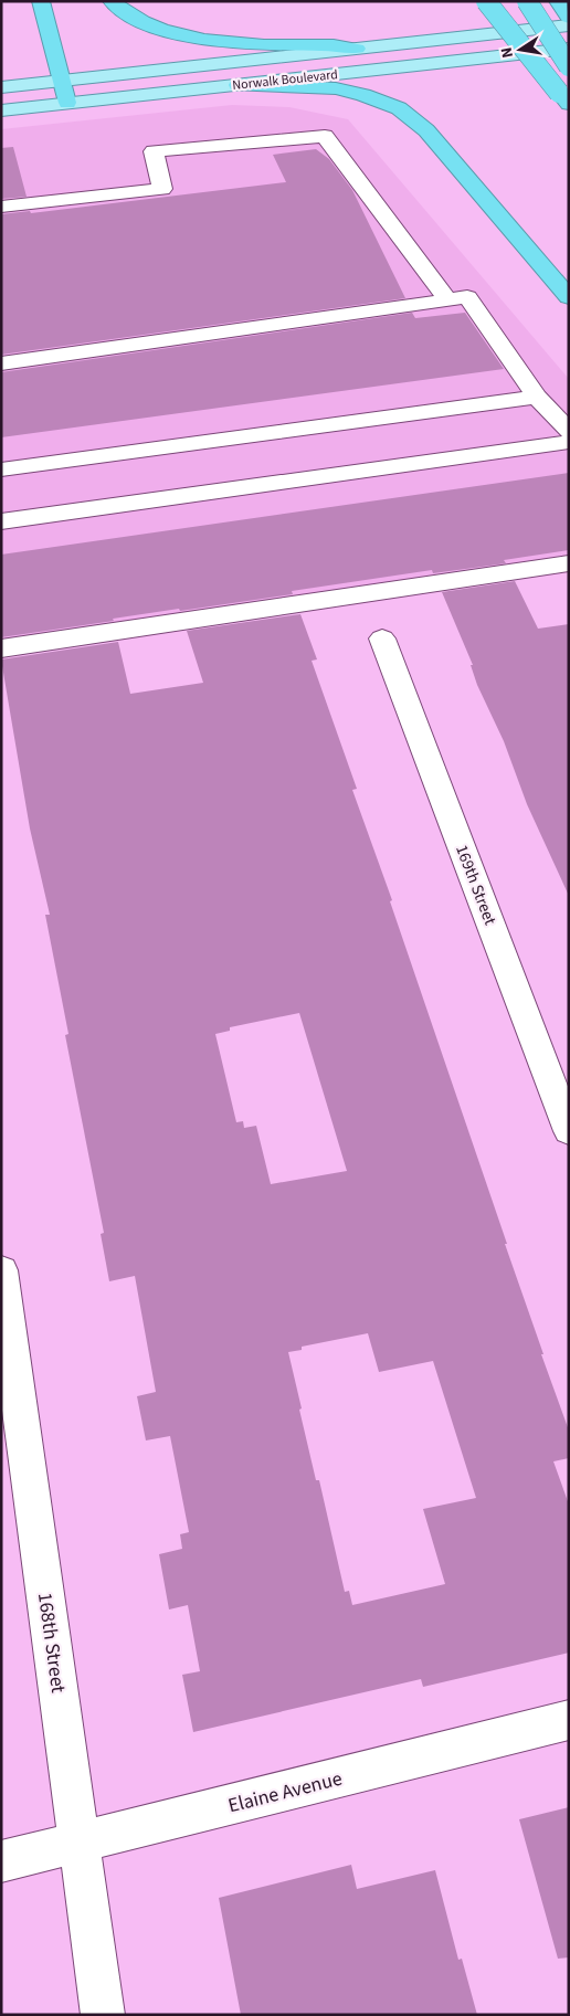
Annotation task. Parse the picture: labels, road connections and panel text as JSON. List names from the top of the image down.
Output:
{
  "streets": {
    "main road": ["Norwalk Boulevard"],
    "street": ["169th Street", "168th Street", "Elaine Avenue"]
  },
  "crossings": [
    ["168th Street", "Elaine Avenue"]
  ],
  "north": "left"
}
